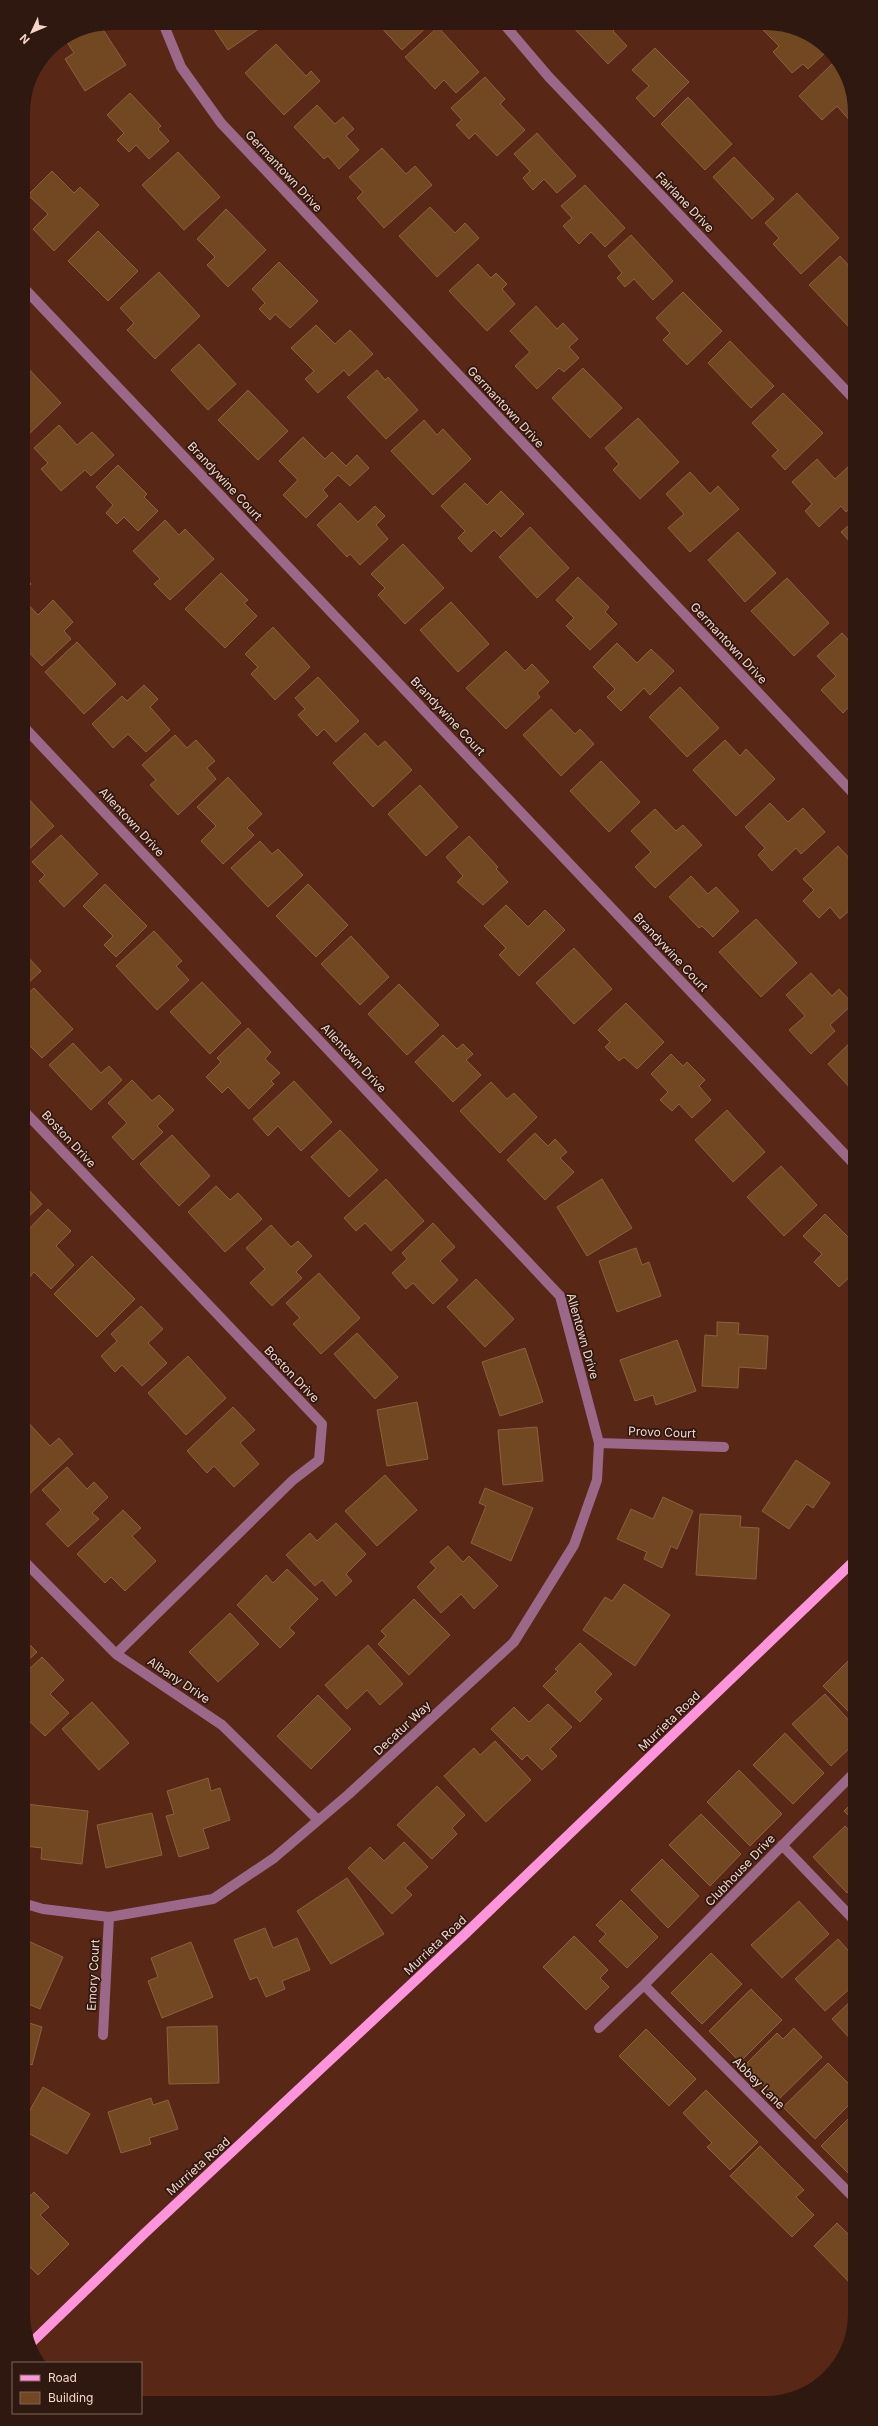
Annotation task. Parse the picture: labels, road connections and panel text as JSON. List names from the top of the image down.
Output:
{
  "streets": {
    "main road": ["Murrieta Road"],
    "street": [
      "Germantown Drive",
      "Fairlane Drive",
      "Brandywine Court",
      "Allentown Drive",
      "Boston Drive",
      "Provo Court",
      "Albany Drive",
      "Decatur Way",
      "Clubhouse Drive",
      "Emory Court",
      "Abbey Lane"
    ]
  },
  "crossings": [
    ["Allentown Drive", "Provo Court"],
    ["Allentown Drive", "Decatur Way"],
    ["Boston Drive", "Albany Drive"],
    ["Provo Court", "Decatur Way"],
    ["Albany Drive", "Decatur Way"],
    ["Decatur Way", "Emory Court"],
    ["Clubhouse Drive", "Abbey Lane"]
  ],
  "legend": ["Road", "Building"],
  "north": "bottom left"
}
